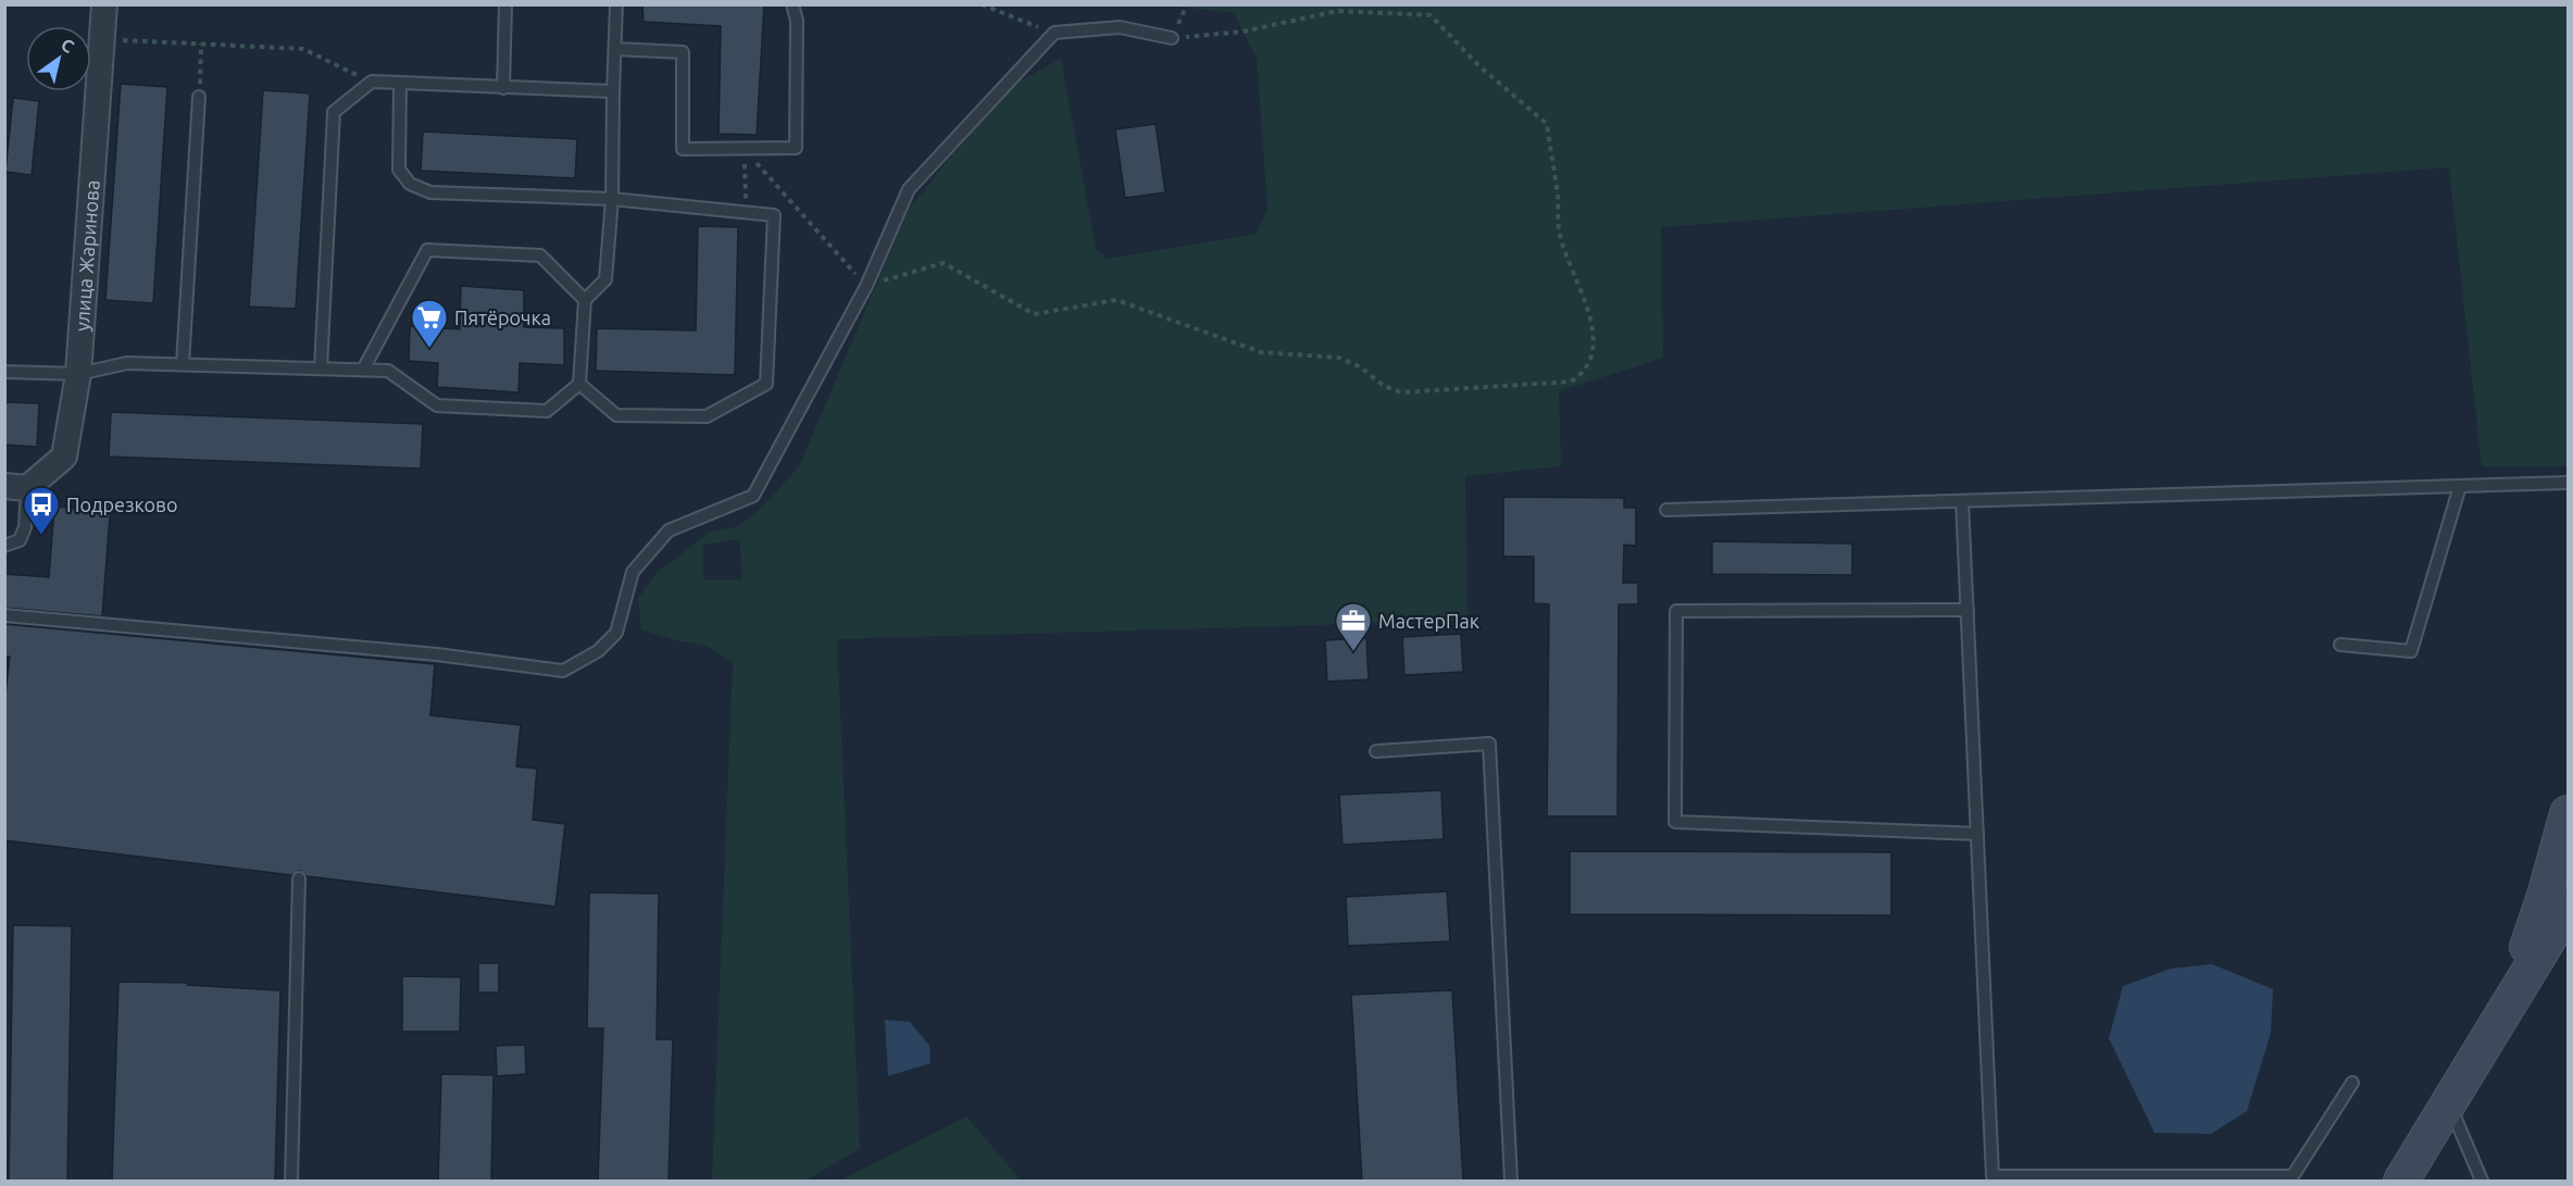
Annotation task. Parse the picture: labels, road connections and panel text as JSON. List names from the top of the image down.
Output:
{
  "streets": {
    "street": ["улица Жаринова"]
  },
  "places": {
    "supermarket": ["Пятёрочка"],
    "bus stop": ["Подрезково"],
    "office": ["МастерПак"]
  },
  "north": "top right"
}
